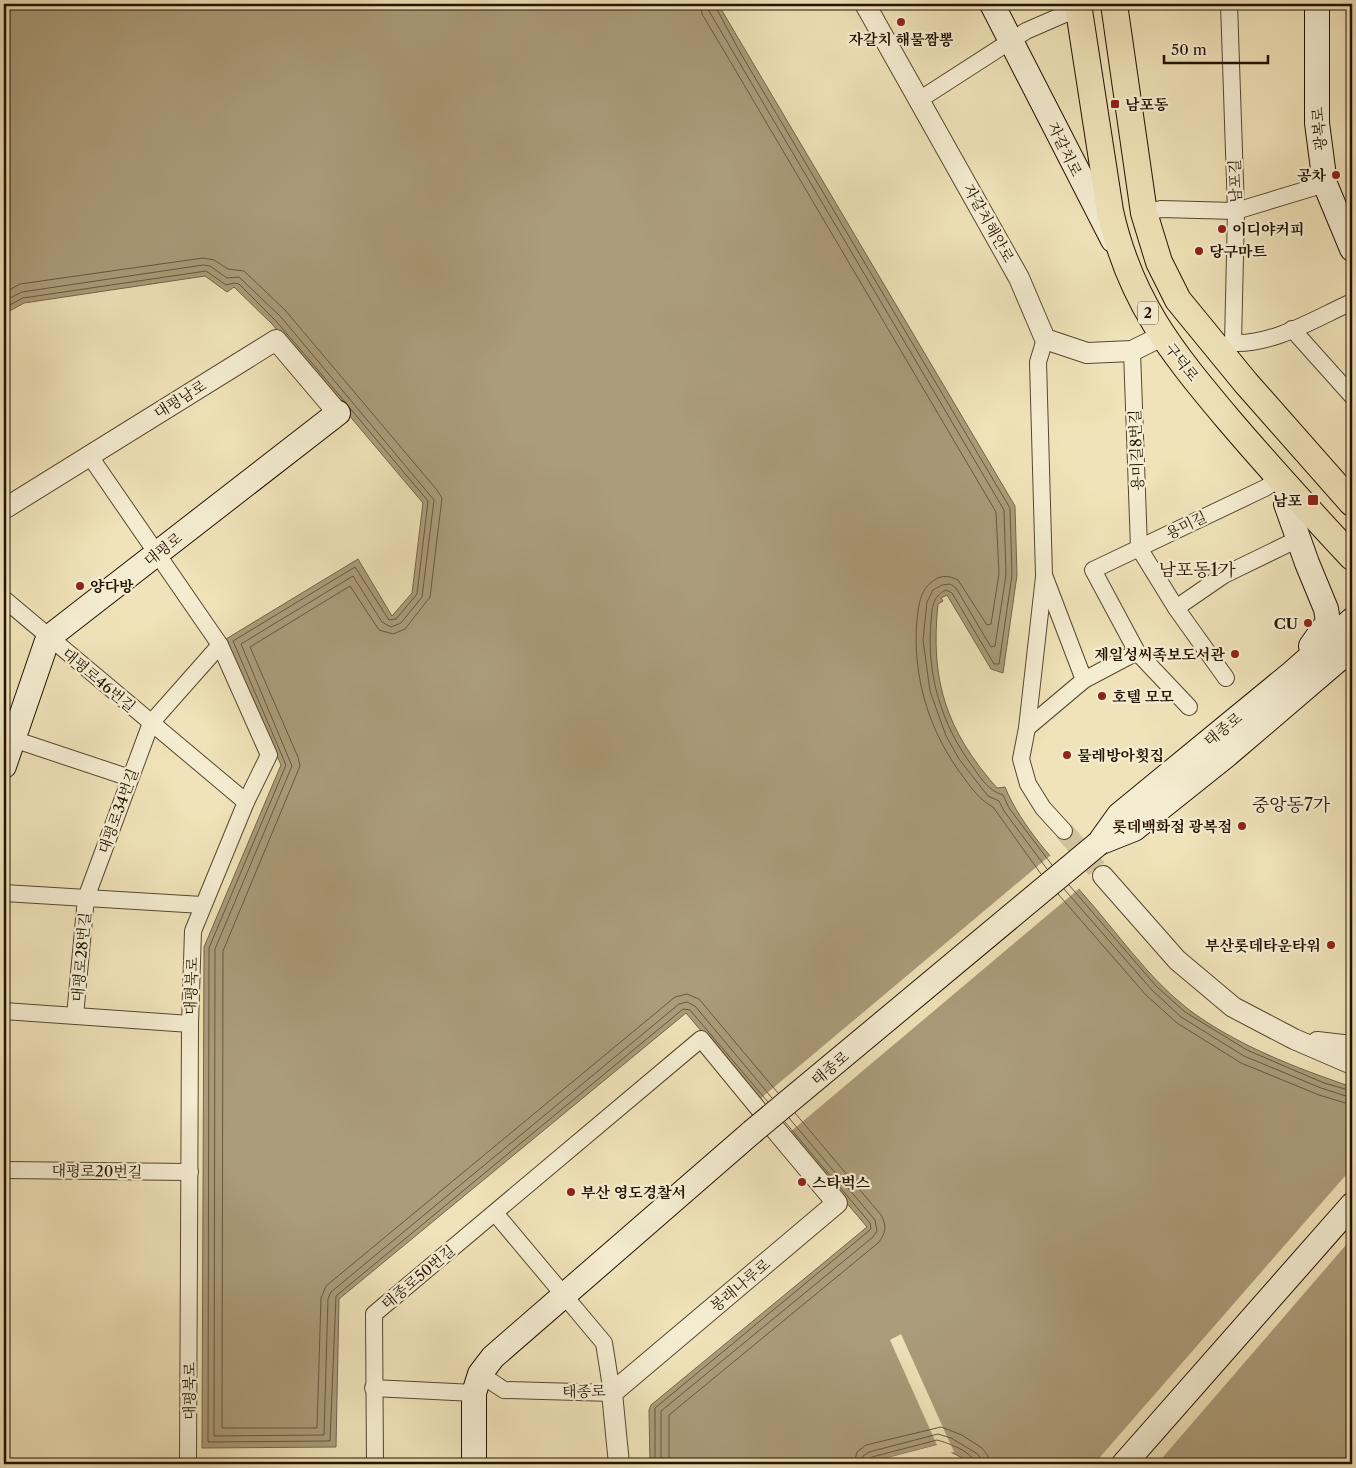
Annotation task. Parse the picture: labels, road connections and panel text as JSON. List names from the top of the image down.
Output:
{
  "streets": {
    "main road": [
      "광복로",
      "자갈치로",
      "2",
      "구덕로",
      "대평로",
      "태종로"
    ],
    "street": [
      "남포길",
      "자갈치해안로",
      "대평남로",
      "용미길8번길",
      "용미길",
      "대평로46번길",
      "대평로34번길",
      "대평로28번길",
      "대평북로",
      "대평로20번길",
      "태종로50번길",
      "봉래나루로"
    ]
  },
  "crossings": [
    ["자갈치로", "구덕로"],
    ["남포길", "2"],
    ["구덕로", "용미길"],
    ["대평남로", "대평로"],
    ["대평남로", "대평북로"],
    ["용미길8번길", "용미길"],
    ["대평로", "대평로46번길"],
    ["대평로", "대평북로"],
    ["대평로46번길", "대평로34번길"],
    ["대평로46번길", "대평북로"],
    ["태종로", "태종로50번길"],
    ["태종로", "봉래나루로"],
    ["대평로34번길", "대평로28번길"],
    ["대평로28번길", "대평북로"],
    ["대평북로", "대평로20번길"],
    ["태종로50번길", "봉래나루로"]
  ],
  "districts": ["남포동1가", "중앙동7가"],
  "places": {
    "other": [
      "자갈치 해물짬뽕",
      "공차",
      "이디야커피",
      "당구마트",
      "양다방",
      "CU",
      "제일성씨족보도서관",
      "호텔 모모",
      "물레방아횟집",
      "롯데백화점 광복점",
      "부산롯데타운타워",
      "스타벅스",
      "부산 영도경찰서"
    ],
    "transit": ["남포동", "남포"]
  },
  "scale_bar": "50 m"
}
